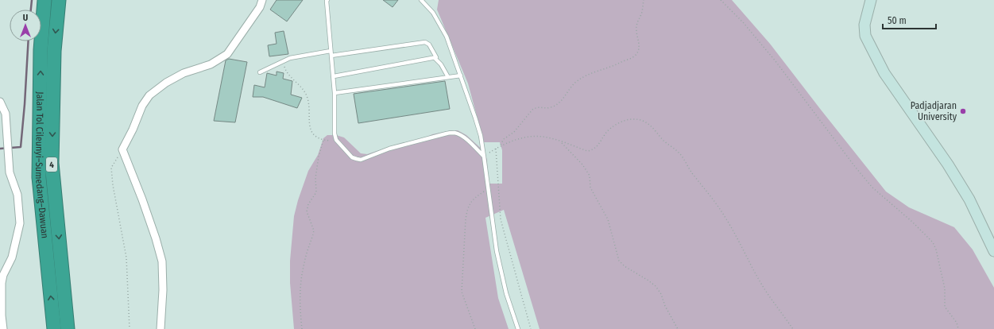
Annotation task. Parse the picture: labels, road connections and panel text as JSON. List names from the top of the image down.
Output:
{
  "streets": {
    "highway": ["Jalan Tol Cileunyi–Sumedang–Dawuan", "4"]
  },
  "places": ["Padjadjaran University"],
  "scale_bar": "50 m",
  "north": "top"
}
